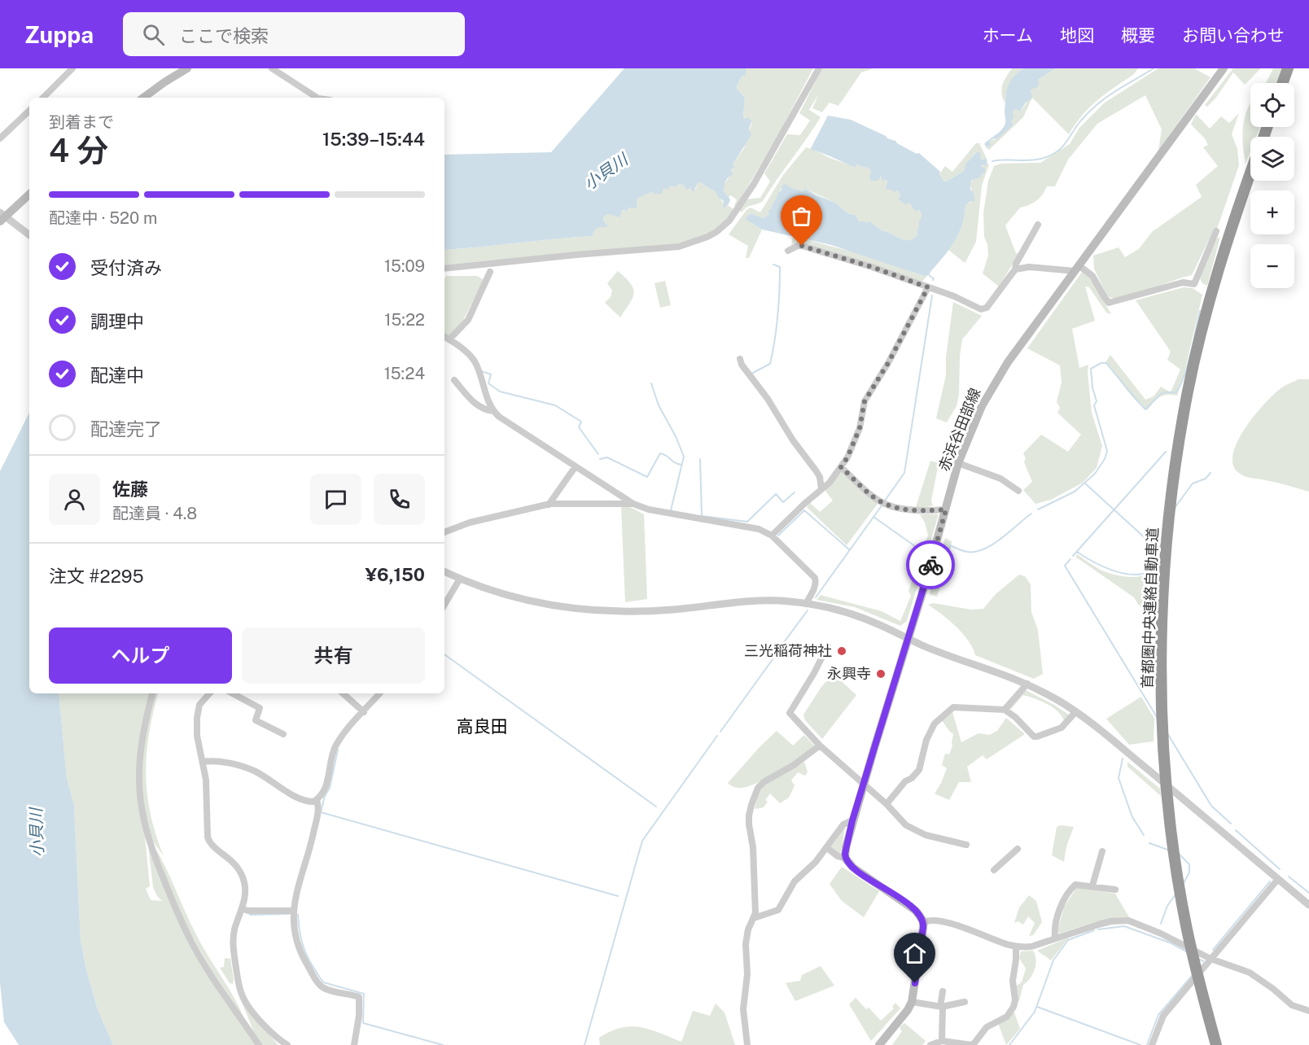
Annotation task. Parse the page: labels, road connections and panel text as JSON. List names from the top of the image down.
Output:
{
  "streets": {
    "highway": ["首都圏中央連絡自動車道"],
    "main road": ["赤浜谷田部線"]
  },
  "districts": ["高良田"],
  "water": ["小貝川"],
  "places": ["三光稲荷神社", "永興寺"],
  "page": {
    "header": "Zuppa",
    "search": "ここで検索",
    "nav": [
      "ホーム",
      "地図",
      "概要",
      "お問い合わせ"
    ],
    "map_buttons": ["+", "−"],
    "heading": ["4 分", "到着まで", "15:39–15:44"],
    "panel": [
      "佐藤",
      "配達員 · 4.8",
      "注文 #2295",
      "¥6,150"
    ],
    "bar": "配達中 · 520 m",
    "list": [
      ["受付済み", "15:09"],
      ["調理中", "15:22"],
      ["配達中", "15:24"],
      "配達完了"
    ],
    "buttons": ["ヘルプ", "共有"]
  }
}
